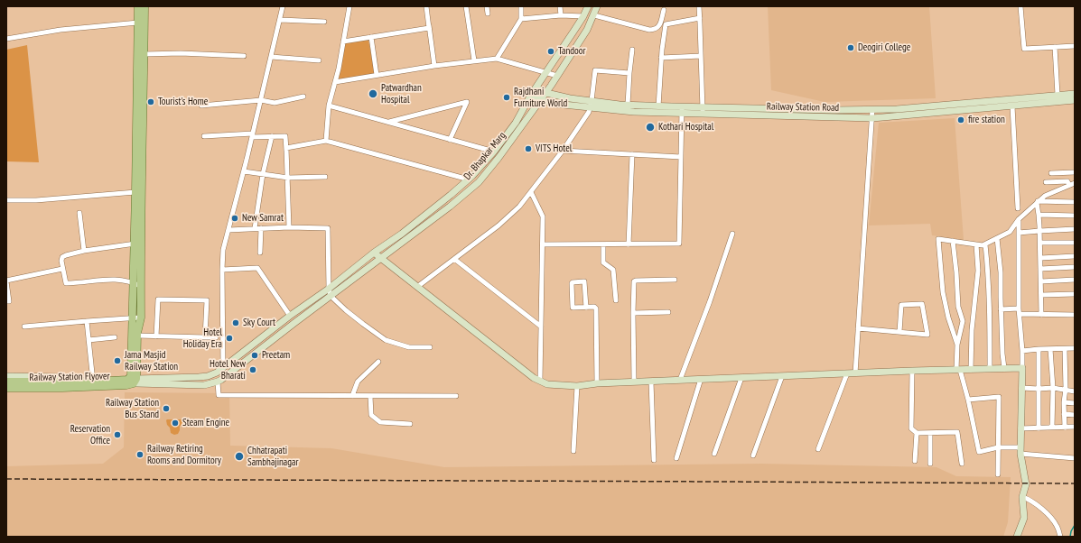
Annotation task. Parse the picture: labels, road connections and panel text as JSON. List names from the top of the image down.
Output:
{
  "streets": {
    "main road": ["Railway Station Flyover"],
    "street": ["Railway Station Road", "Dr. Bhapkar Marg"]
  },
  "crossings": [
    ["Railway Station Road", "Dr. Bhapkar Marg"],
    ["Dr. Bhapkar Marg", "Railway Station Flyover"]
  ],
  "places": [
    "Deogiri College",
    "Tandoor",
    "Patwardhan Hospital",
    "Rajdhani Furniture World",
    "Tourist's Home",
    "fire station",
    "Kothari Hospital",
    "VITS Hotel",
    "New Samrat",
    "Sky Court",
    "Hotel Holiday Era",
    "Preetam",
    "Jama Masjid Railway Station",
    "Hotel New Bharati",
    "Railway Station Bus Stand",
    "Steam Engine",
    "Reservation Office",
    "Railway Retiring Rooms and Dormitory",
    "Chhatrapati Sambhajinagar"
  ]
}
